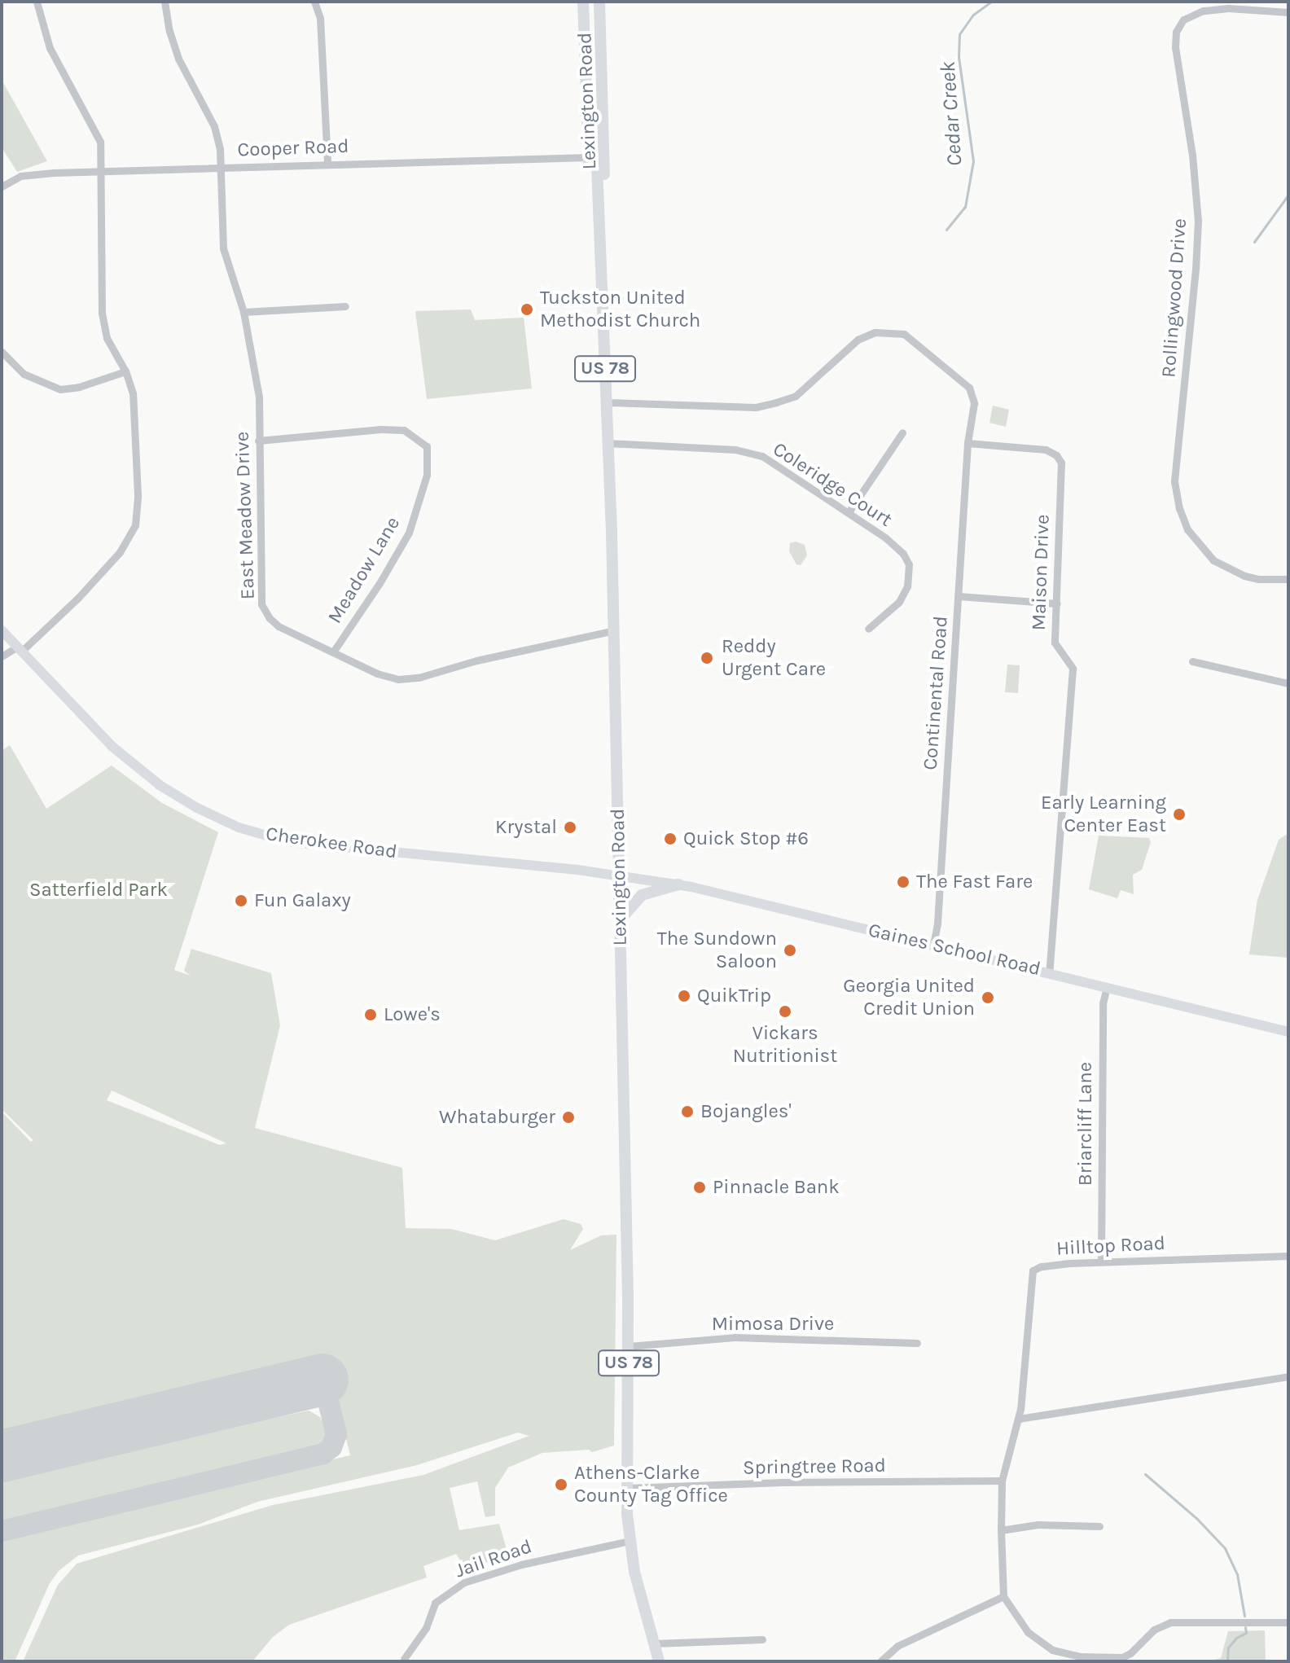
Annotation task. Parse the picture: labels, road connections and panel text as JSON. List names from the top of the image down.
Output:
{
  "streets": {
    "highway": ["Lexington Road", "US 78"],
    "main road": ["Cherokee Road", "Gaines School Road"],
    "street": [
      "Cooper Road",
      "Rollingwood Drive",
      "Coleridge Court",
      "East Meadow Drive",
      "Meadow Lane",
      "Maison Drive",
      "Continental Road",
      "Briarcliff Lane",
      "Hilltop Road",
      "Mimosa Drive",
      "Springtree Road",
      "Jail Road"
    ]
  },
  "crossings": [
    ["Lexington Road", "Cooper Road"],
    ["Lexington Road", "US 78"],
    ["Lexington Road", "Coleridge Court"],
    ["Lexington Road", "East Meadow Drive"],
    ["Lexington Road", "Continental Road"],
    ["Lexington Road", "Cherokee Road"],
    ["Lexington Road", "Gaines School Road"],
    ["Lexington Road", "Mimosa Drive"],
    ["Lexington Road", "Springtree Road"],
    ["Lexington Road", "Jail Road"],
    ["Cooper Road", "East Meadow Drive"],
    ["East Meadow Drive", "Meadow Lane"],
    ["Maison Drive", "Continental Road"],
    ["Maison Drive", "Gaines School Road"],
    ["Continental Road", "Gaines School Road"],
    ["Cherokee Road", "Gaines School Road"],
    ["Gaines School Road", "Briarcliff Lane"],
    ["Briarcliff Lane", "Hilltop Road"],
    ["Hilltop Road", "Springtree Road"]
  ],
  "water": ["Cedar Creek"],
  "parks": ["Satterfield Park"],
  "places": [
    "Tuckston United Methodist Church",
    "Reddy Urgent Care",
    "Early Learning Center East",
    "Krystal",
    "Quick Stop #6",
    "The Fast Fare",
    "Fun Galaxy",
    "The Sundown Saloon",
    "QuikTrip",
    "Georgia United Credit Union",
    "Vickars Nutritionist",
    "Lowe's",
    "Bojangles'",
    "Whataburger",
    "Pinnacle Bank",
    "Athens-Clarke County Tag Office"
  ]
}
